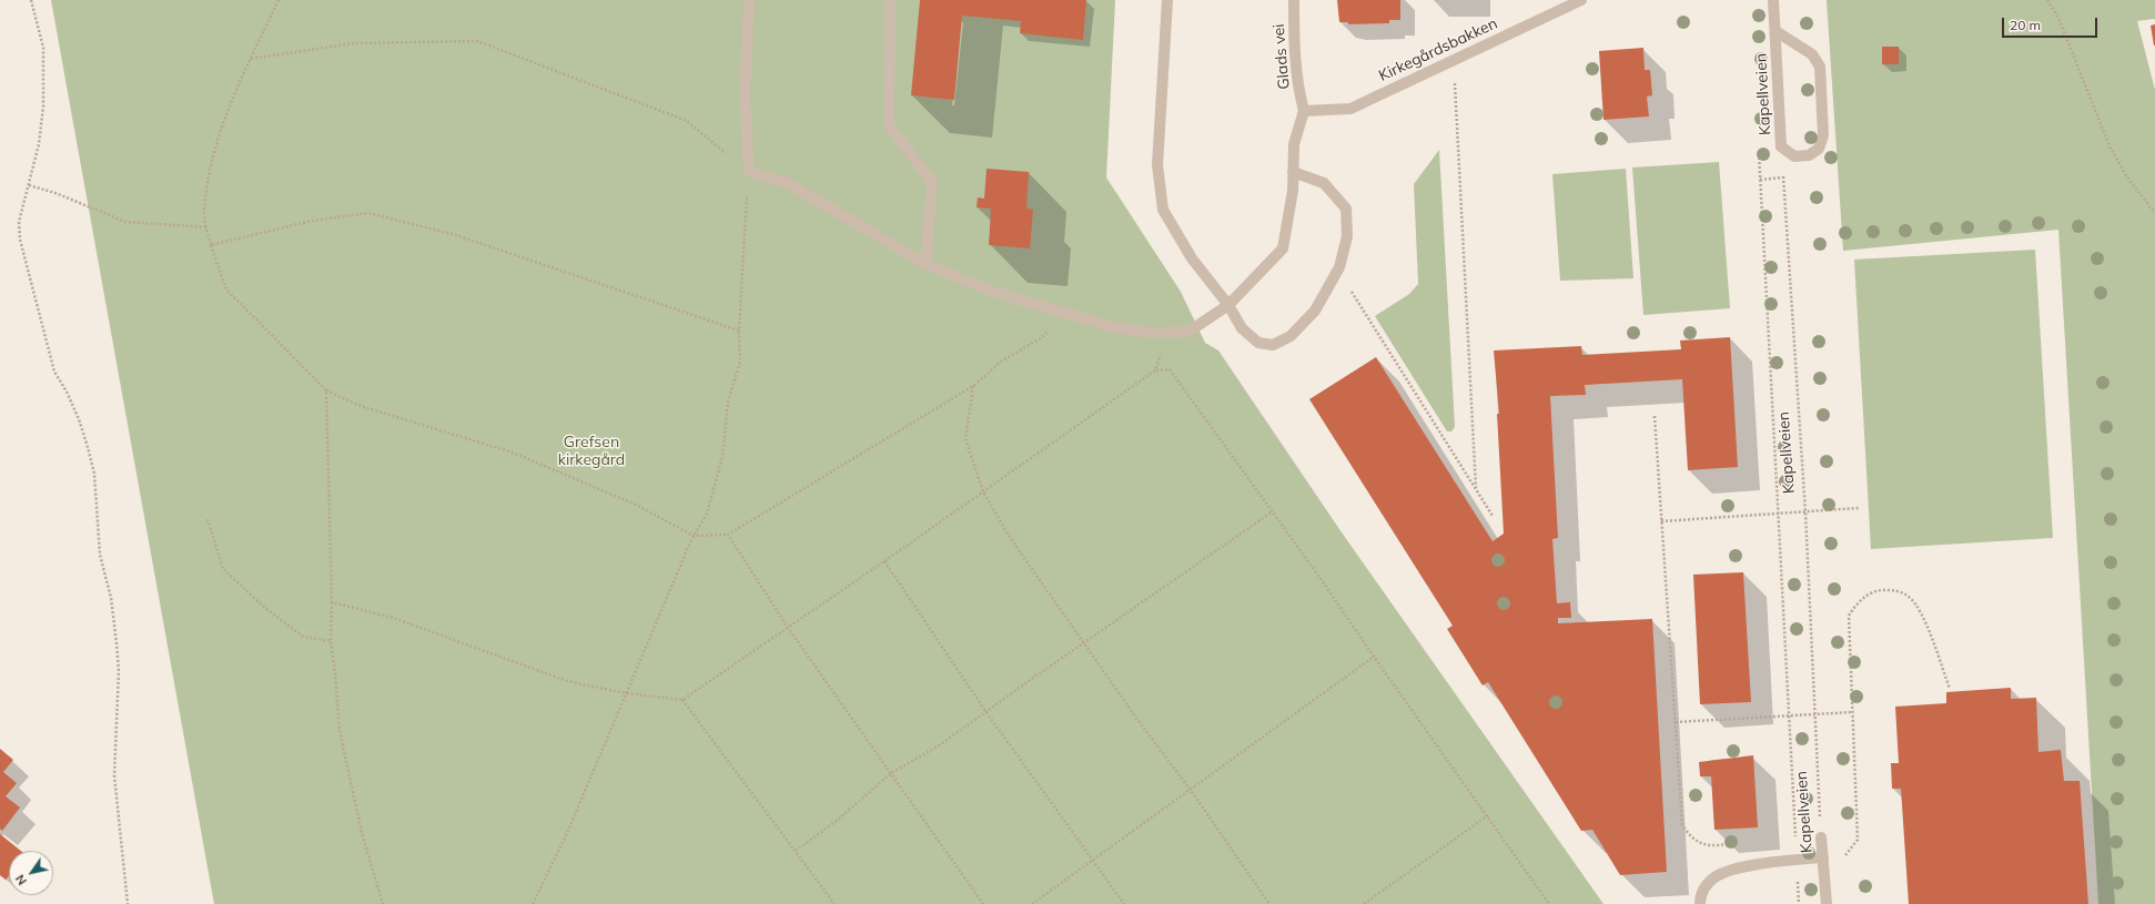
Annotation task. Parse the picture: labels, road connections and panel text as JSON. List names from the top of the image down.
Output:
{
  "streets": {
    "street": ["Kirkegårdsbakken", "Glads vei", "Kapellveien"]
  },
  "crossings": [
    ["Kirkegårdsbakken", "Glads vei"]
  ],
  "parks": ["Grefsen kirkegård"],
  "scale_bar": "20 m",
  "north": "bottom left"
}
